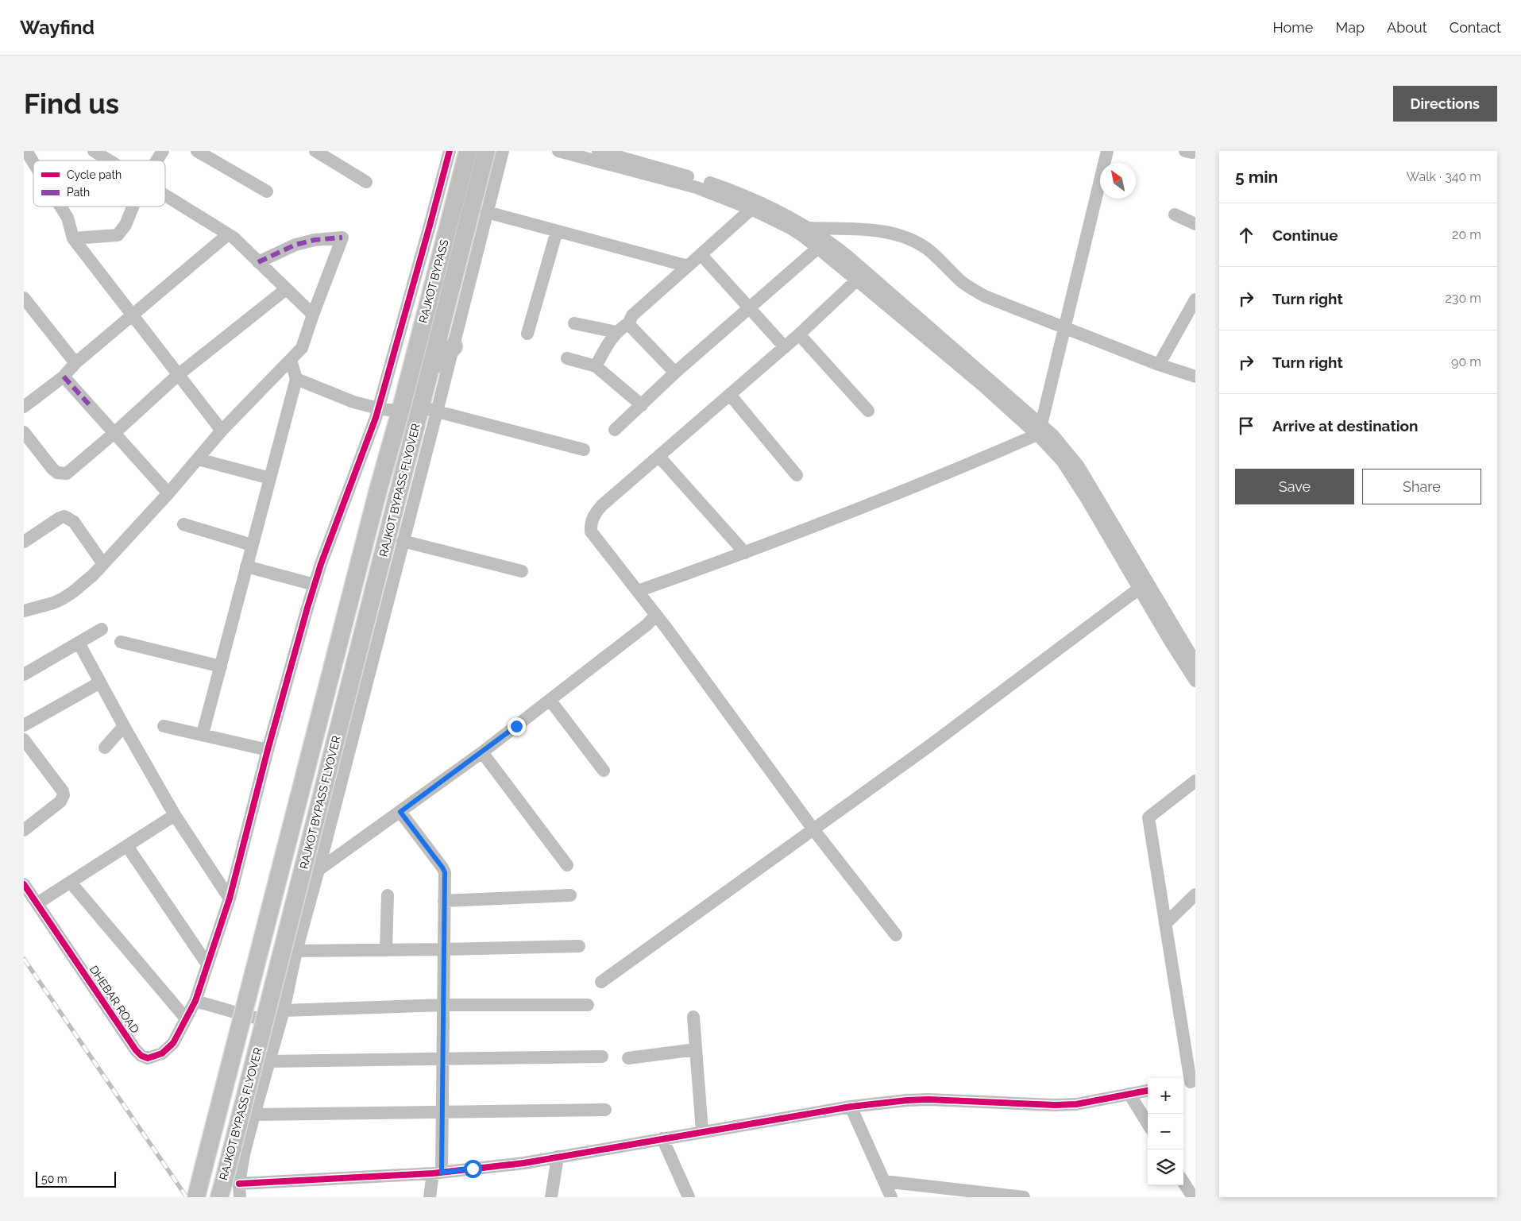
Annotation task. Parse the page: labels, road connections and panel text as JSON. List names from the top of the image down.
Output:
{
  "streets": {
    "highway": ["RAJKOT BYPASS", "RAJKOT BYPASS FLYOVER"],
    "street": ["DHEBAR ROAD"]
  },
  "crossings": [
    ["RAJKOT BYPASS", "RAJKOT BYPASS FLYOVER"]
  ],
  "legend": ["Cycle path", "Path"],
  "scale_bar": "50 m",
  "north": "top left",
  "page": {
    "header": "Wayfind",
    "nav": [
      "Home",
      "Map",
      "About",
      "Contact"
    ],
    "buttons": [
      "Directions",
      ["Save", "Share"]
    ],
    "title": "Find us",
    "heading": ["5 min", "Walk · 340 m"],
    "list": [
      ["Continue", "20 m"],
      ["Turn right", "230 m"],
      ["Turn right", "90 m"],
      "Arrive at destination"
    ],
    "map_buttons": ["+", "−"],
    "scale": "50 m"
  }
}
